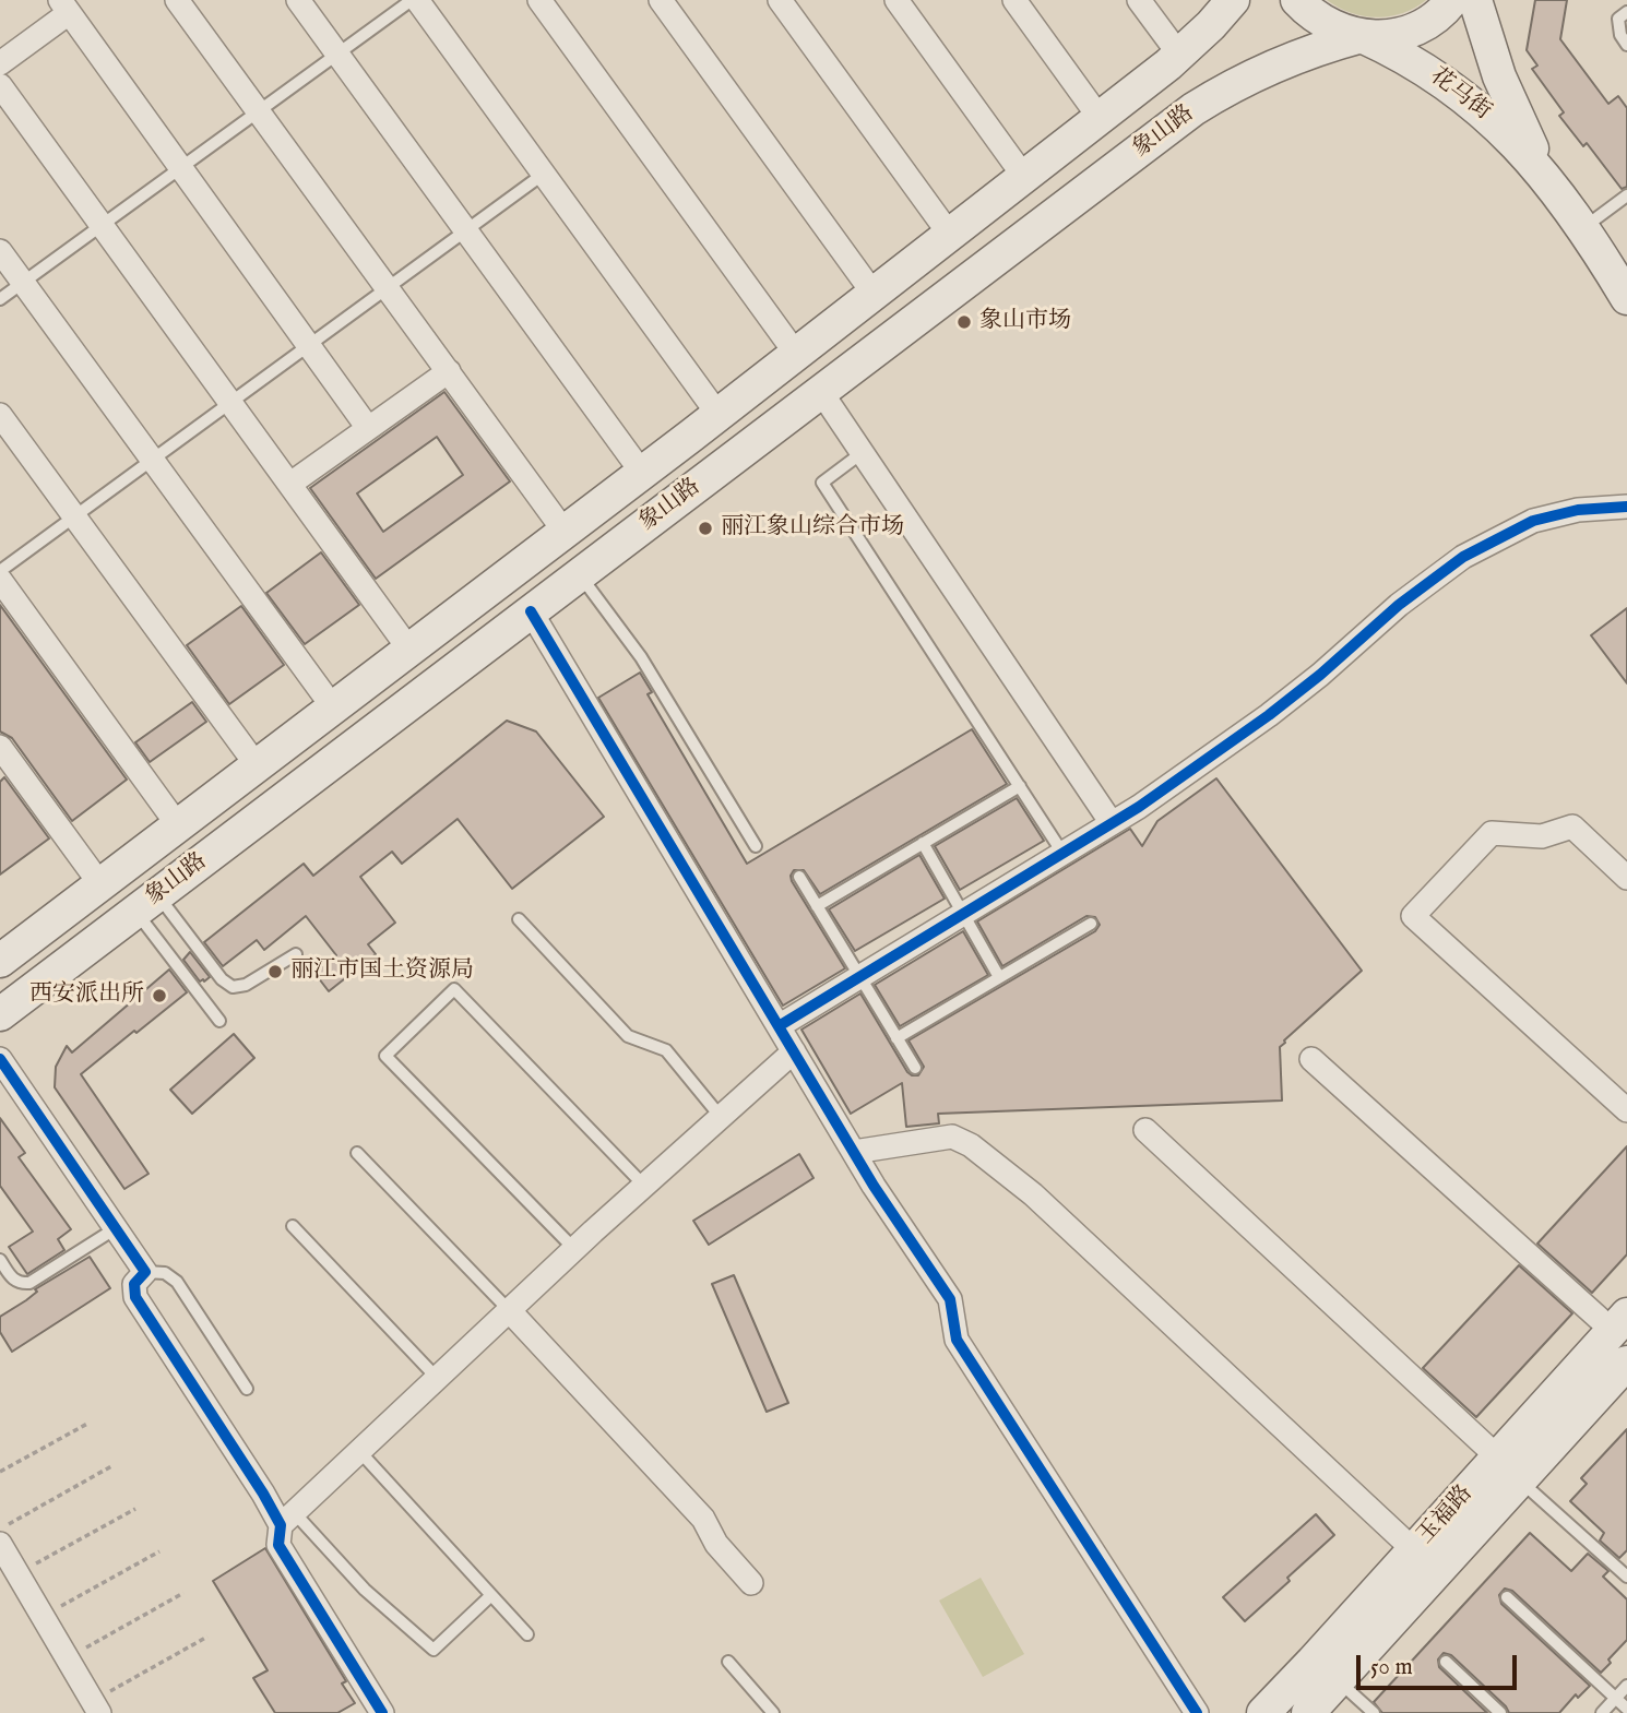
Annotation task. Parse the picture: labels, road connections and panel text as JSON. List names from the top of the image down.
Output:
{
  "streets": {
    "main road": ["花马街", "象山路", "玉福路"]
  },
  "crossings": [
    ["花马街", "象山路"]
  ],
  "places": [
    "象山市场",
    "丽江象山综合市场",
    "丽江市国土资源局",
    "西安派出所"
  ],
  "scale_bar": "50 m"
}
